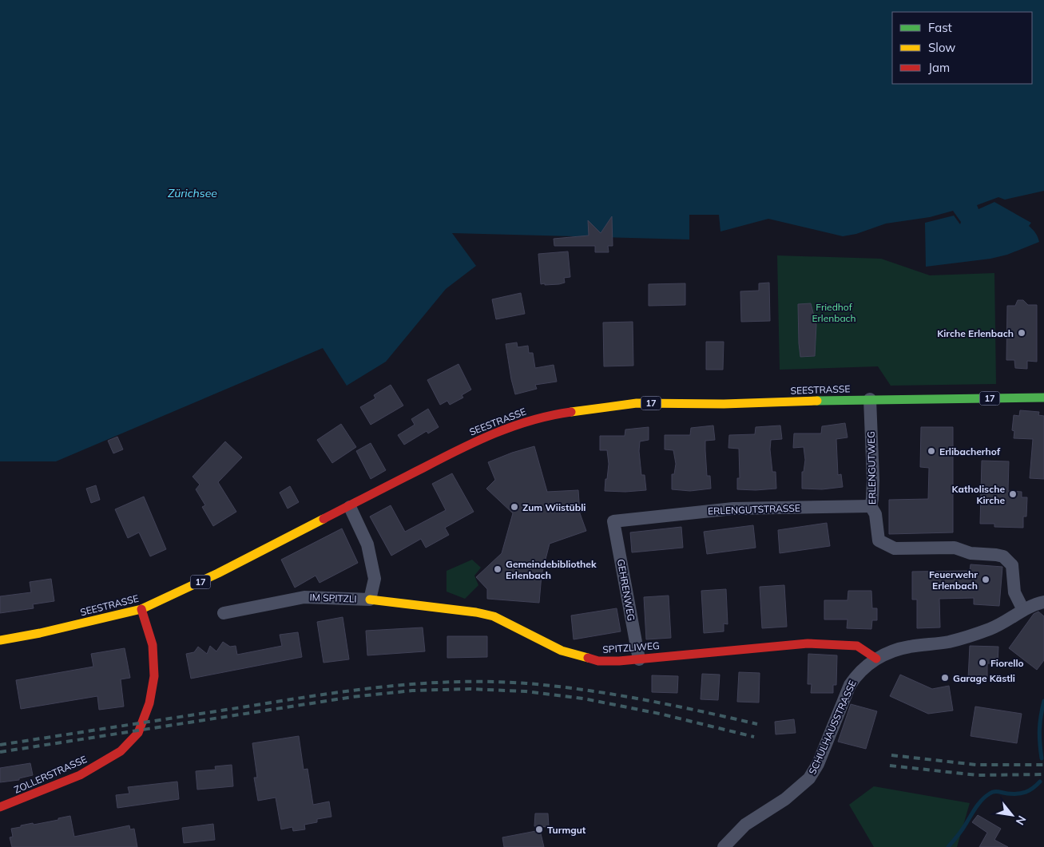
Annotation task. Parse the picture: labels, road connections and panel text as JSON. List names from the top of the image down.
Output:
{
  "streets": {
    "main road": [
      "SEESTRASSE",
      "17",
      "SPITZLIWEG",
      "ZOLLERSTRASSE"
    ],
    "street": [
      "ERLENGUTWEG",
      "ERLENGUTSTRASSE",
      "GEHRENWEG",
      "IM SPITZLI",
      "SCHULHAUSSTRASSE"
    ]
  },
  "crossings": [
    ["SEESTRASSE", "ERLENGUTWEG"],
    ["SEESTRASSE", "IM SPITZLI"],
    ["SEESTRASSE", "ZOLLERSTRASSE"],
    ["ERLENGUTWEG", "ERLENGUTSTRASSE"],
    ["ERLENGUTWEG", "SCHULHAUSSTRASSE"],
    ["ERLENGUTSTRASSE", "GEHRENWEG"],
    ["GEHRENWEG", "SPITZLIWEG"],
    ["IM SPITZLI", "SPITZLIWEG"],
    ["SPITZLIWEG", "SCHULHAUSSTRASSE"]
  ],
  "water": ["Zürichsee"],
  "parks": ["Friedhof Erlenbach"],
  "places": [
    "Kirche Erlenbach",
    "Erlibacherhof",
    "Katholische Kirche",
    "Zum Wiistübli",
    "Gemeindebibliothek Erlenbach",
    "Feuerwehr Erlenbach",
    "Fiorello",
    "Garage Kästli",
    "Turmgut"
  ],
  "legend": ["Fast", "Slow", "Jam"],
  "north": "bottom right"
}
